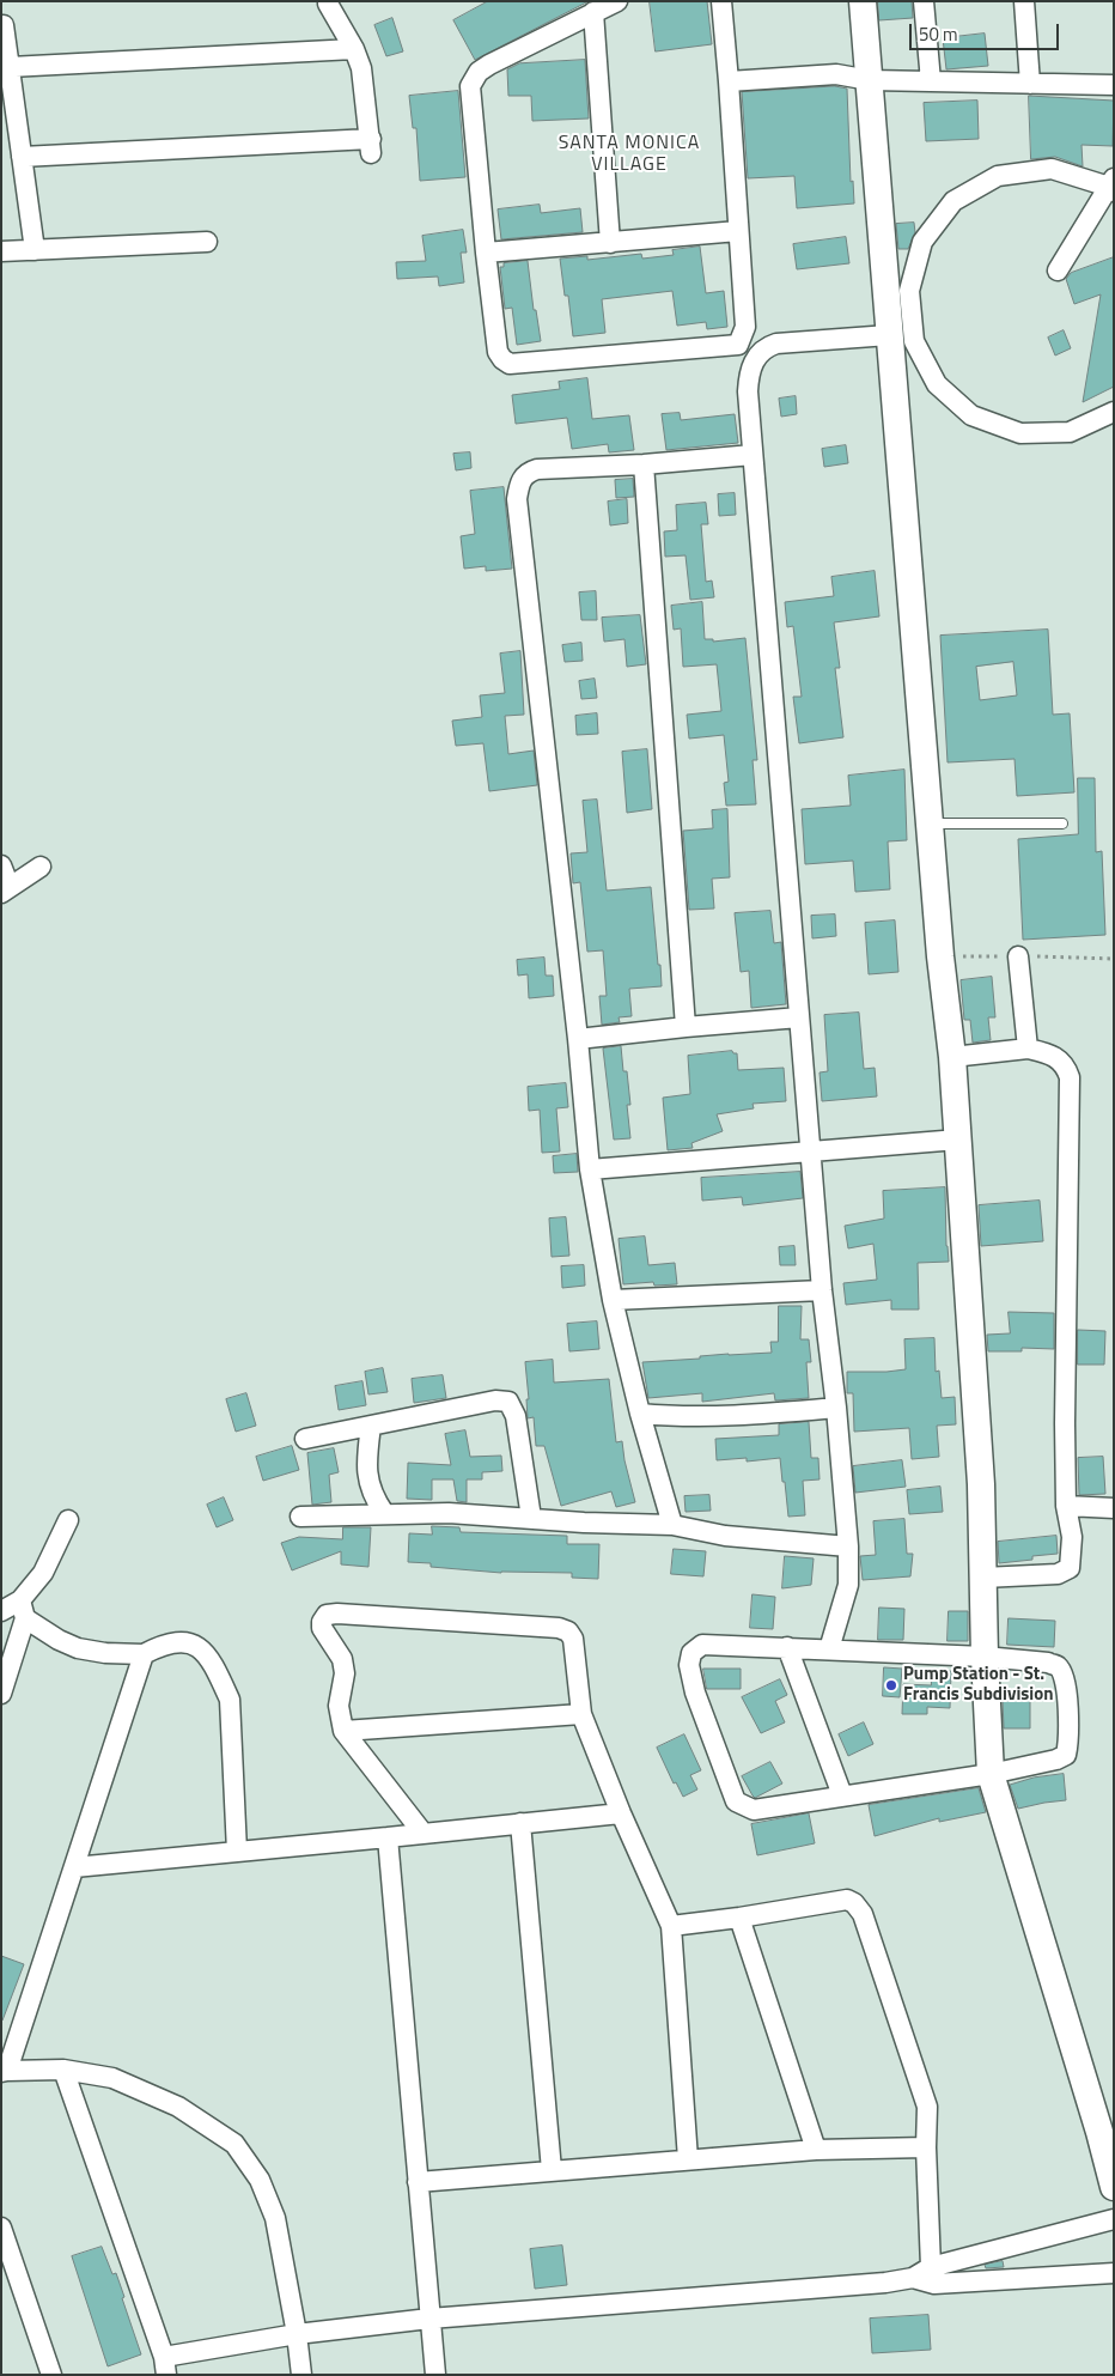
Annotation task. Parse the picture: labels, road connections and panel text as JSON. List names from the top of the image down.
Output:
{
  "districts": ["SANTA MONICA VILLAGE"],
  "places": ["Pump Station - St. Francis Subdivision"],
  "scale_bar": "50 m"
}
